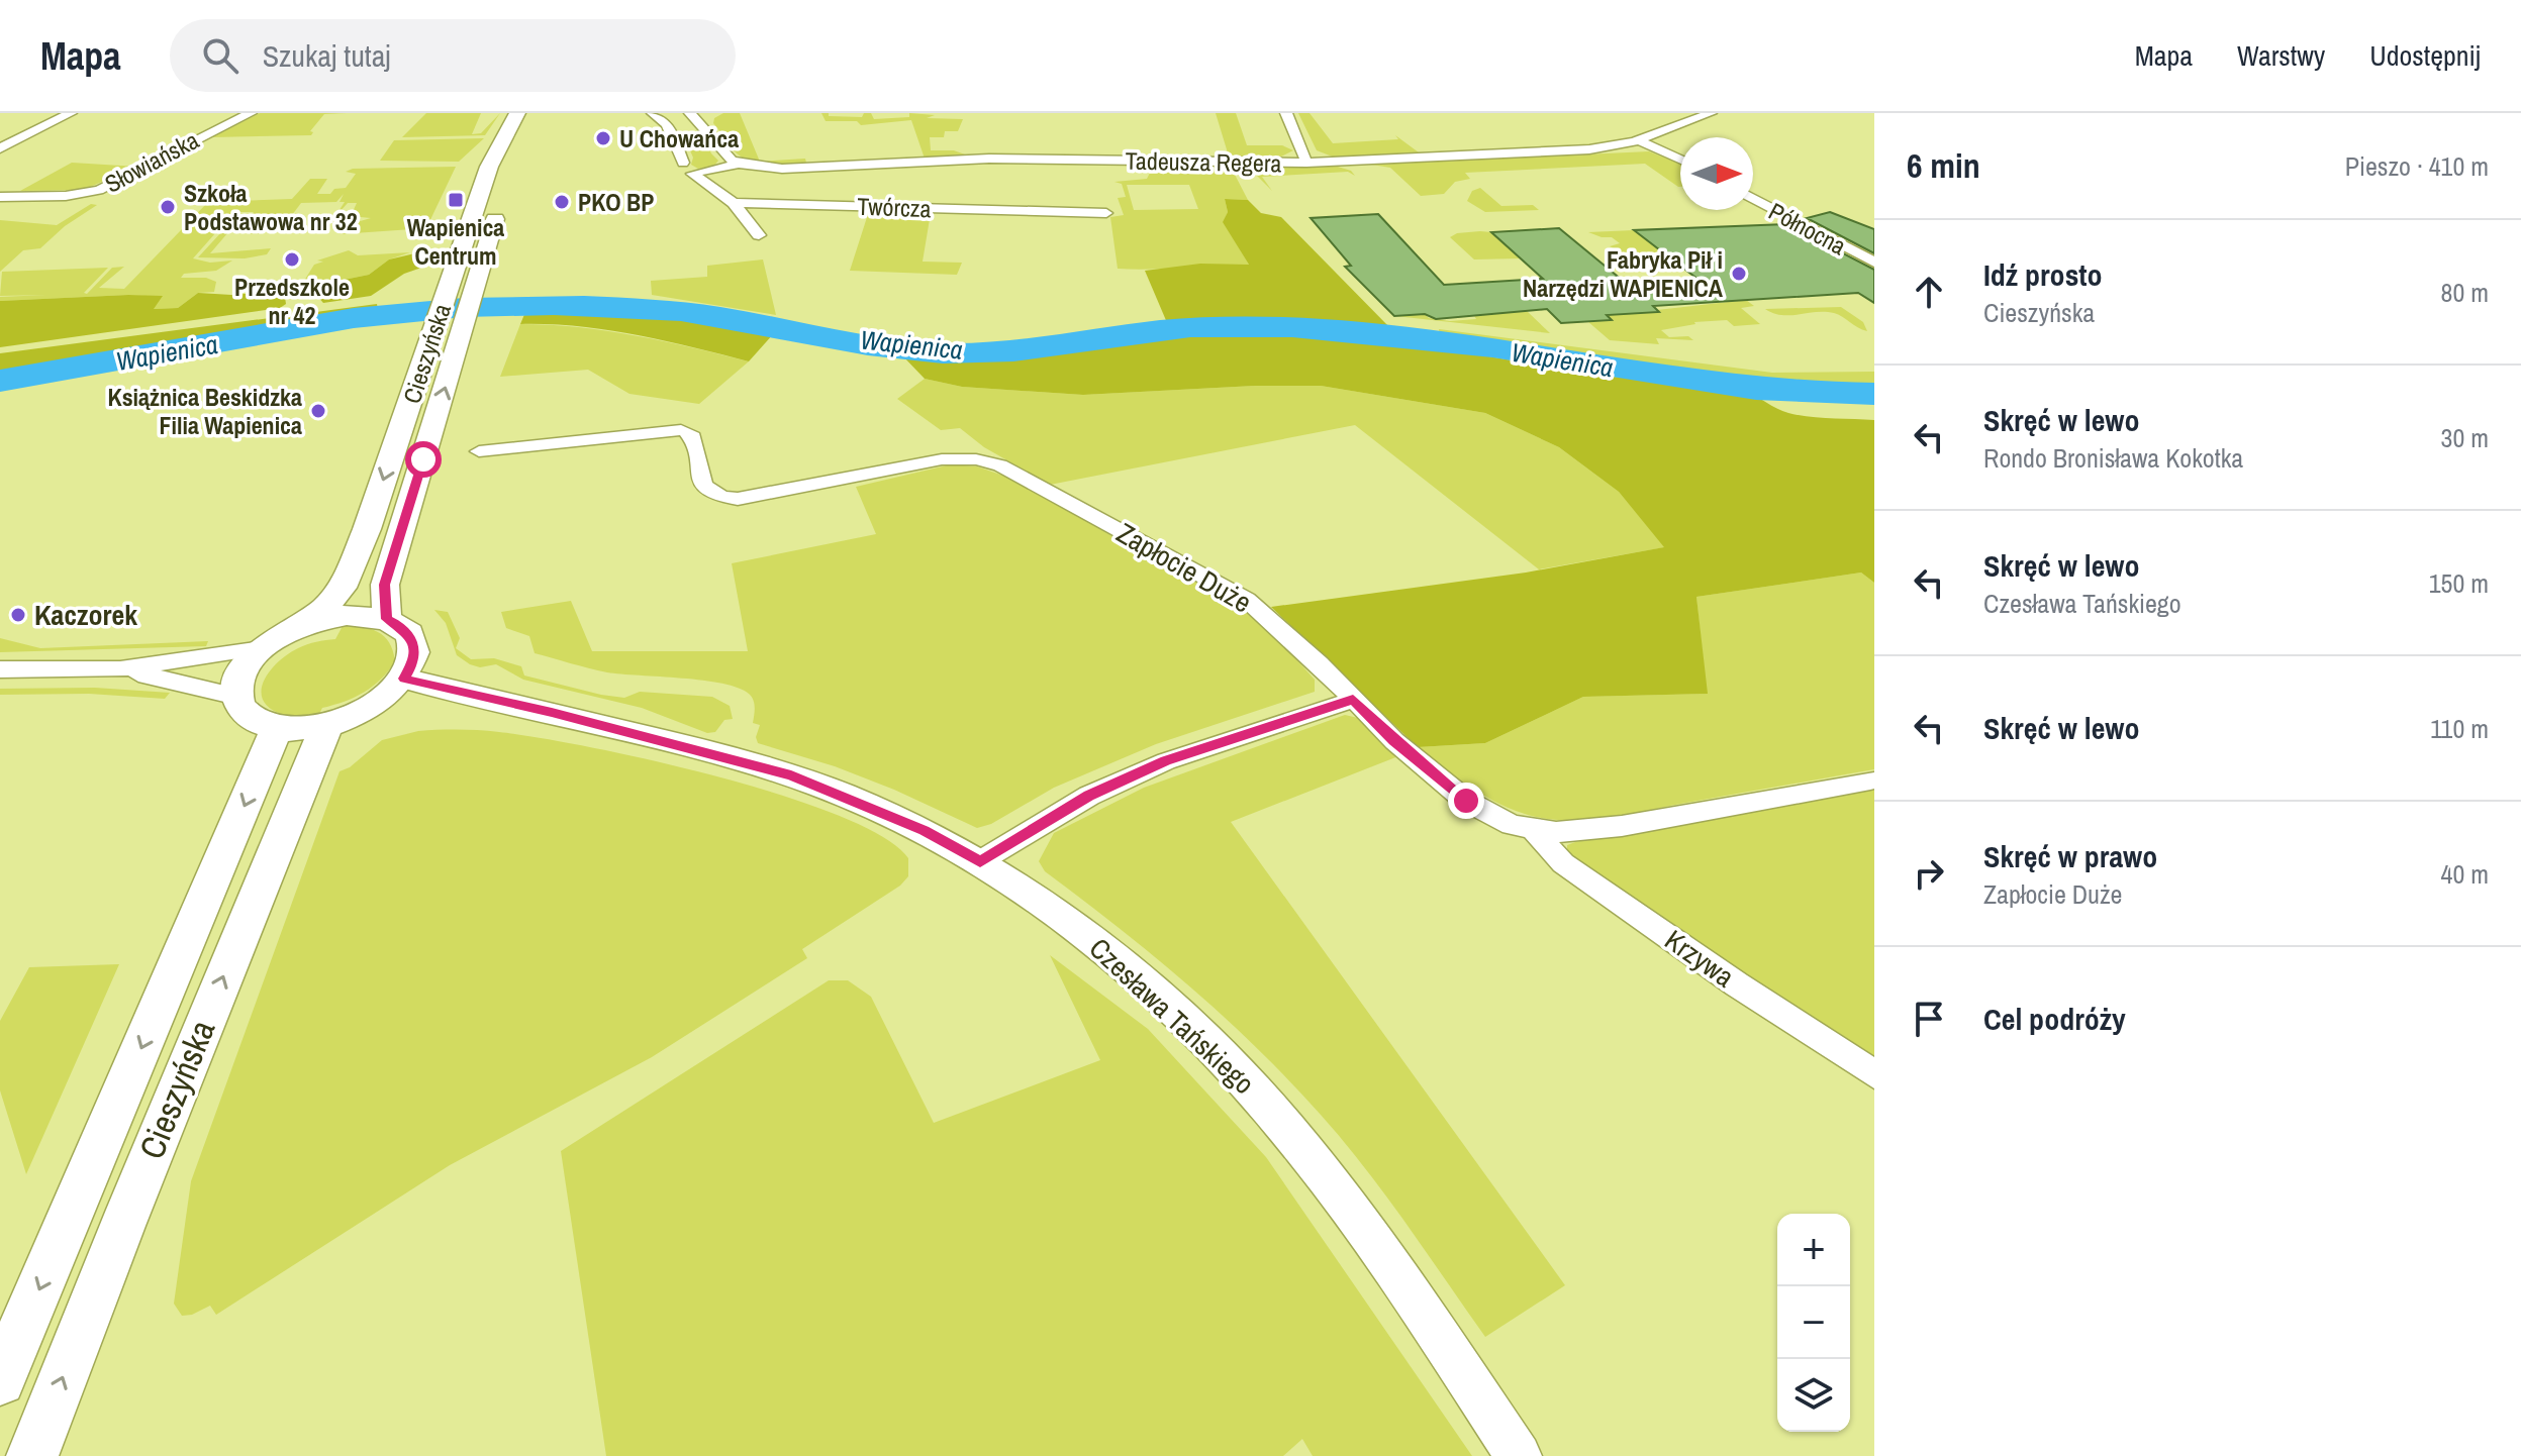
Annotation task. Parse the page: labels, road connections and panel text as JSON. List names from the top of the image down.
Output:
{
  "streets": {
    "main road": ["Cieszyńska"],
    "street": [
      "Słowiańska",
      "Tadeusza Regera",
      "Twórcza",
      "Północna",
      "Zapłocie Duże",
      "Krzywa",
      "Czesława Tańskiego"
    ]
  },
  "crossings": [
    ["Tadeusza Regera", "Twórcza"],
    ["Cieszyńska", "Czesława Tańskiego"],
    ["Zapłocie Duże", "Krzywa"]
  ],
  "water": ["Wapienica"],
  "places": {
    "other": [
      "U Chowańca",
      "PKO BP",
      "Szkoła Podstawowa nr 32",
      "Przedszkole nr 42",
      "Fabryka Pił i Narzędzi WAPIENICA",
      "Książnica Beskidzka Filia Wapienica",
      "Kaczorek"
    ],
    "transit": ["Wapienica Centrum"]
  },
  "north": "right",
  "page": {
    "header": "Mapa",
    "search": "Szukaj tutaj",
    "nav": ["Mapa", "Warstwy", "Udostępnij"],
    "heading": ["6 min", "Pieszo · 410 m"],
    "list": [
      ["Idź prosto", "Cieszyńska", "80 m"],
      ["Skręć w lewo", "Rondo Bronisława Kokotka", "30 m"],
      ["Skręć w lewo", "Czesława Tańskiego", "150 m"],
      ["Skręć w lewo", "110 m"],
      ["Skręć w prawo", "Zapłocie Duże", "40 m"],
      "Cel podróży"
    ],
    "map_buttons": ["+", "−"]
  }
}
